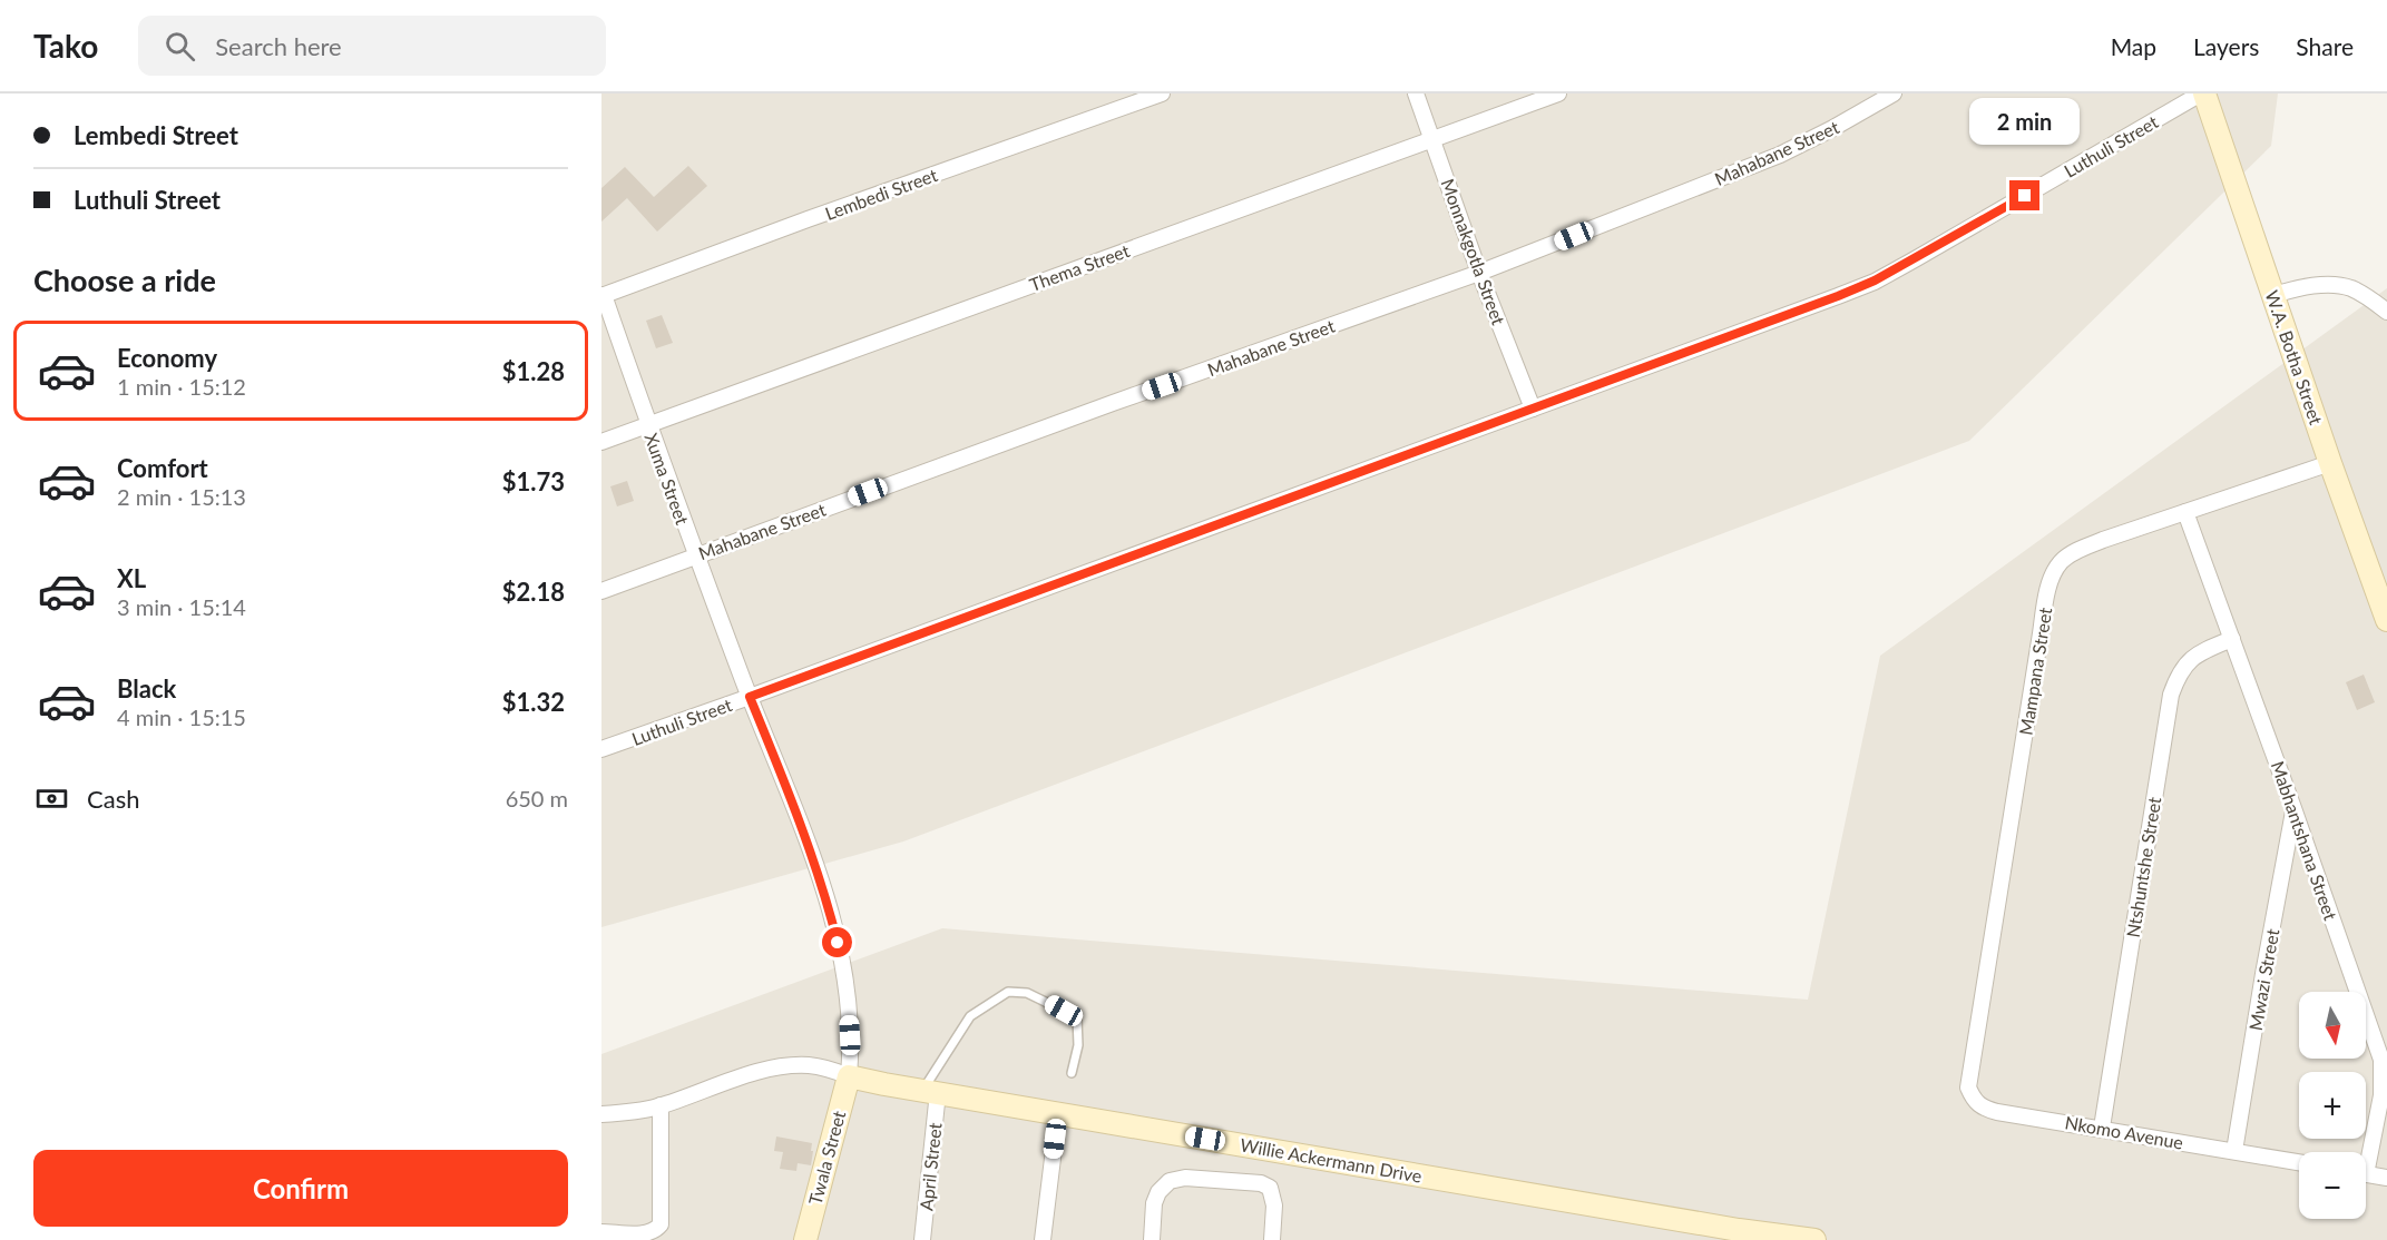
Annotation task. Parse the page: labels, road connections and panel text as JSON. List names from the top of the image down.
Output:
{
  "streets": {
    "street": [
      "Luthuli Street",
      "Mahabane Street",
      "Lembedi Street",
      "Monnakgotla Street",
      "Thema Street",
      "W.A. Botha Street",
      "Xuma Street",
      "Mampana Street",
      "Mabhantshana Street",
      "Ntshuntshe Street",
      "Mwazi Street",
      "Nkomo Avenue",
      "Twala Street",
      "Willie Ackermann Drive",
      "April Street"
    ]
  },
  "crossings": [
    ["Luthuli Street", "Monnakgotla Street"],
    ["Luthuli Street", "W.A. Botha Street"],
    ["Luthuli Street", "Xuma Street"],
    ["Mahabane Street", "Monnakgotla Street"],
    ["Mahabane Street", "Xuma Street"],
    ["Lembedi Street", "Xuma Street"],
    ["Monnakgotla Street", "Thema Street"],
    ["Thema Street", "Xuma Street"],
    ["W.A. Botha Street", "Mampana Street"],
    ["Mampana Street", "Mabhantshana Street"],
    ["Mampana Street", "Nkomo Avenue"],
    ["Mabhantshana Street", "Ntshuntshe Street"],
    ["Mabhantshana Street", "Mwazi Street"],
    ["Ntshuntshe Street", "Nkomo Avenue"],
    ["Mwazi Street", "Nkomo Avenue"],
    ["Twala Street", "Willie Ackermann Drive"],
    ["Willie Ackermann Drive", "April Street"]
  ],
  "north": "bottom",
  "page": {
    "header": "Tako",
    "search": "Search here",
    "nav": ["Map", "Layers", "Share"],
    "banner": ["Lembedi Street", "Luthuli Street"],
    "bubble": "2 min",
    "heading": "Choose a ride",
    "list": [
      {
        "name": "Economy",
        "note": "1 min · 15:12",
        "value": "$1.28"
      },
      {
        "name": "Comfort",
        "note": "2 min · 15:13",
        "value": "$1.73"
      },
      {
        "name": "XL",
        "note": "3 min · 15:14",
        "value": "$2.18"
      },
      {
        "name": "Black",
        "note": "4 min · 15:15",
        "value": "$1.32"
      }
    ],
    "pay": ["Cash", "650 m"],
    "map_buttons": ["+", "−"],
    "buttons": "Confirm"
  }
}
